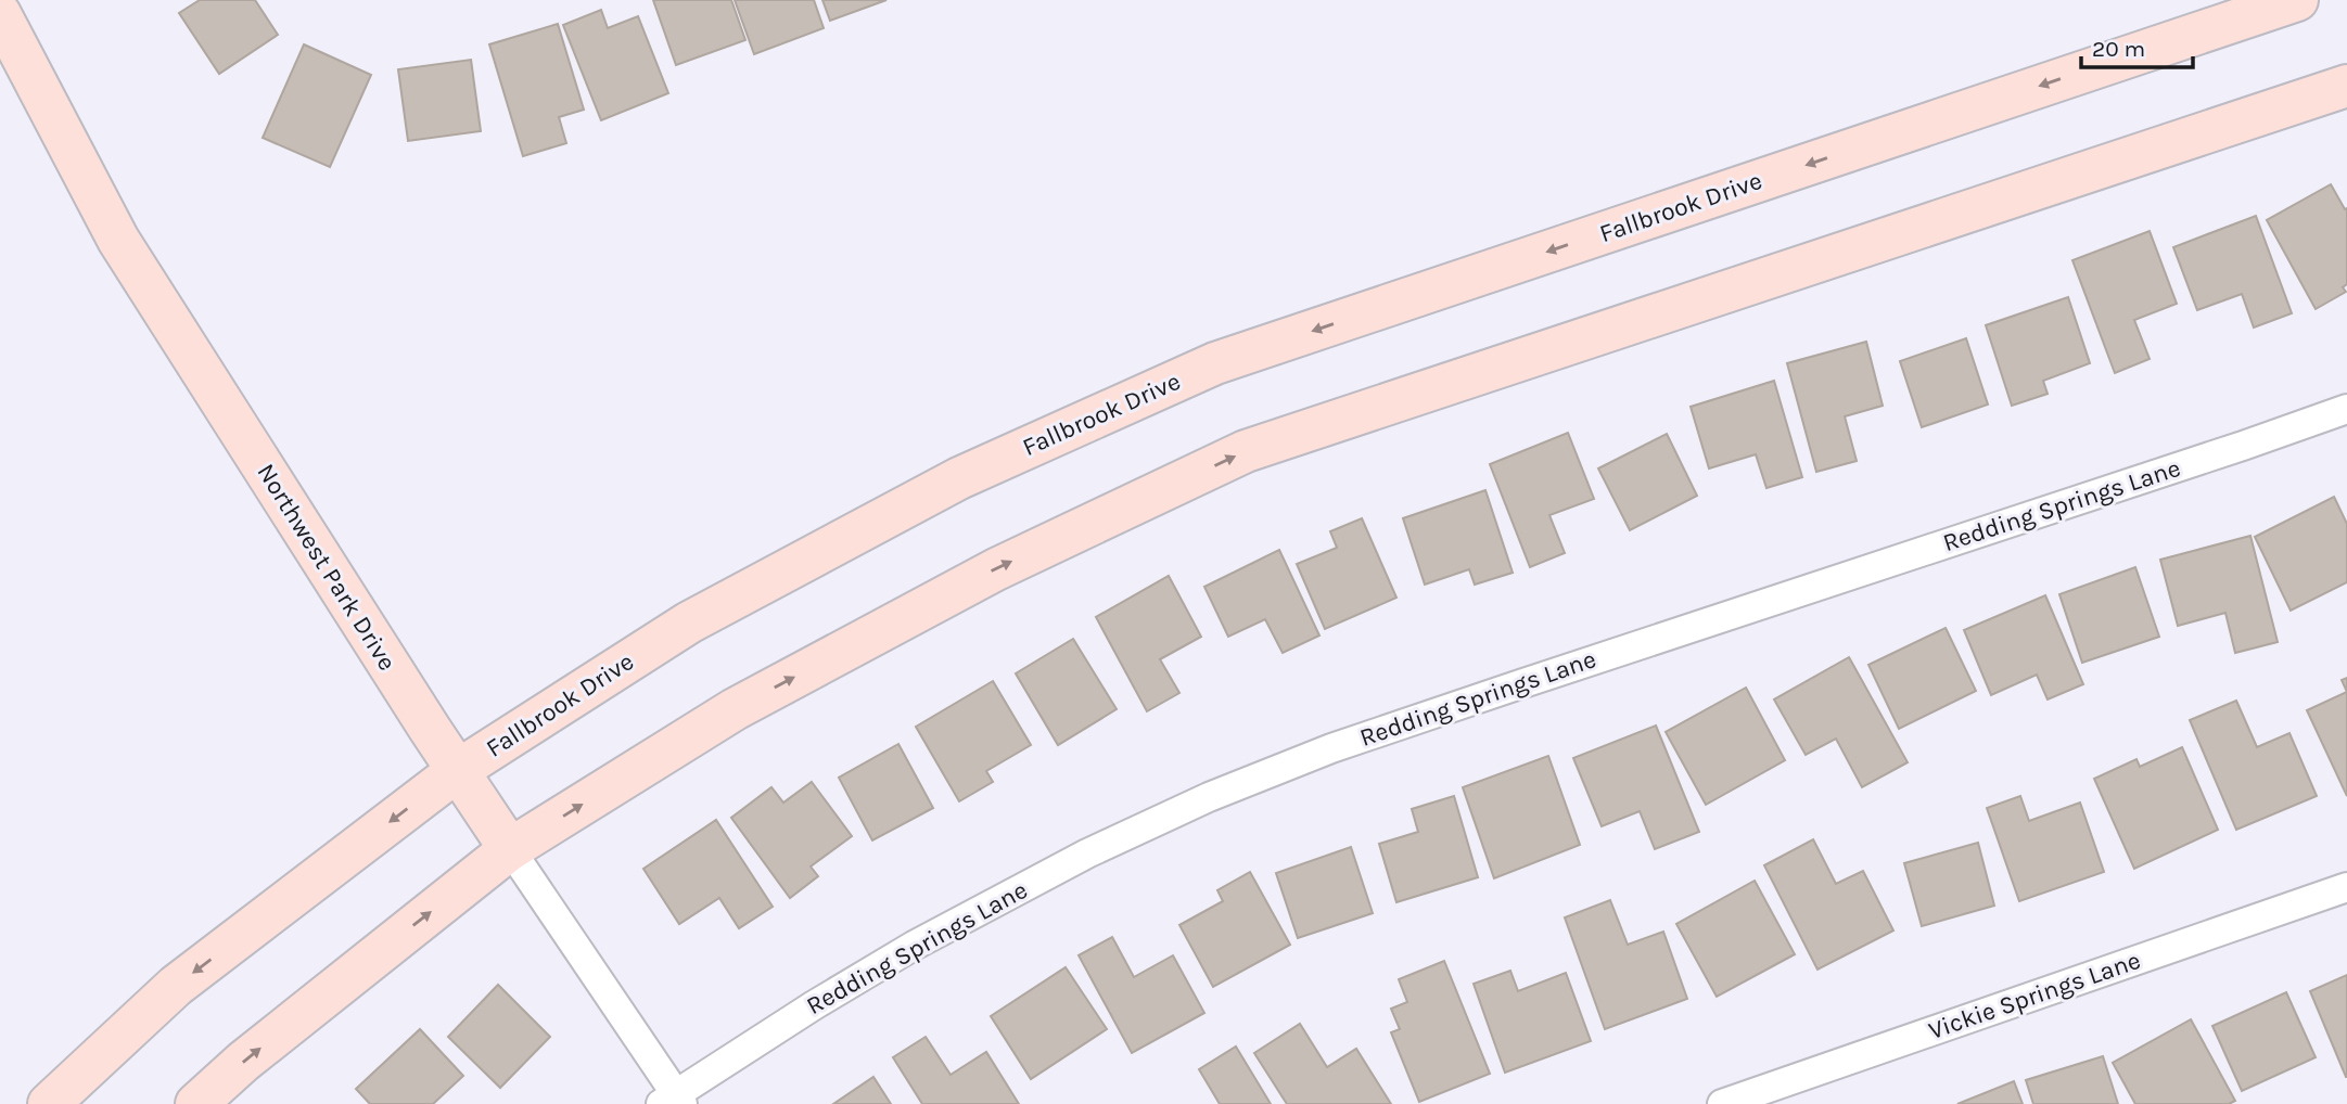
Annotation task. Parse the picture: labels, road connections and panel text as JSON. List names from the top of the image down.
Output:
{
  "streets": {
    "main road": ["Fallbrook Drive", "Northwest Park Drive"],
    "street": ["Redding Springs Lane", "Vickie Springs Lane"]
  },
  "crossings": [
    ["Fallbrook Drive", "Northwest Park Drive"],
    ["Redding Springs Lane", "Northwest Park Drive"]
  ],
  "scale_bar": "20 m"
}
